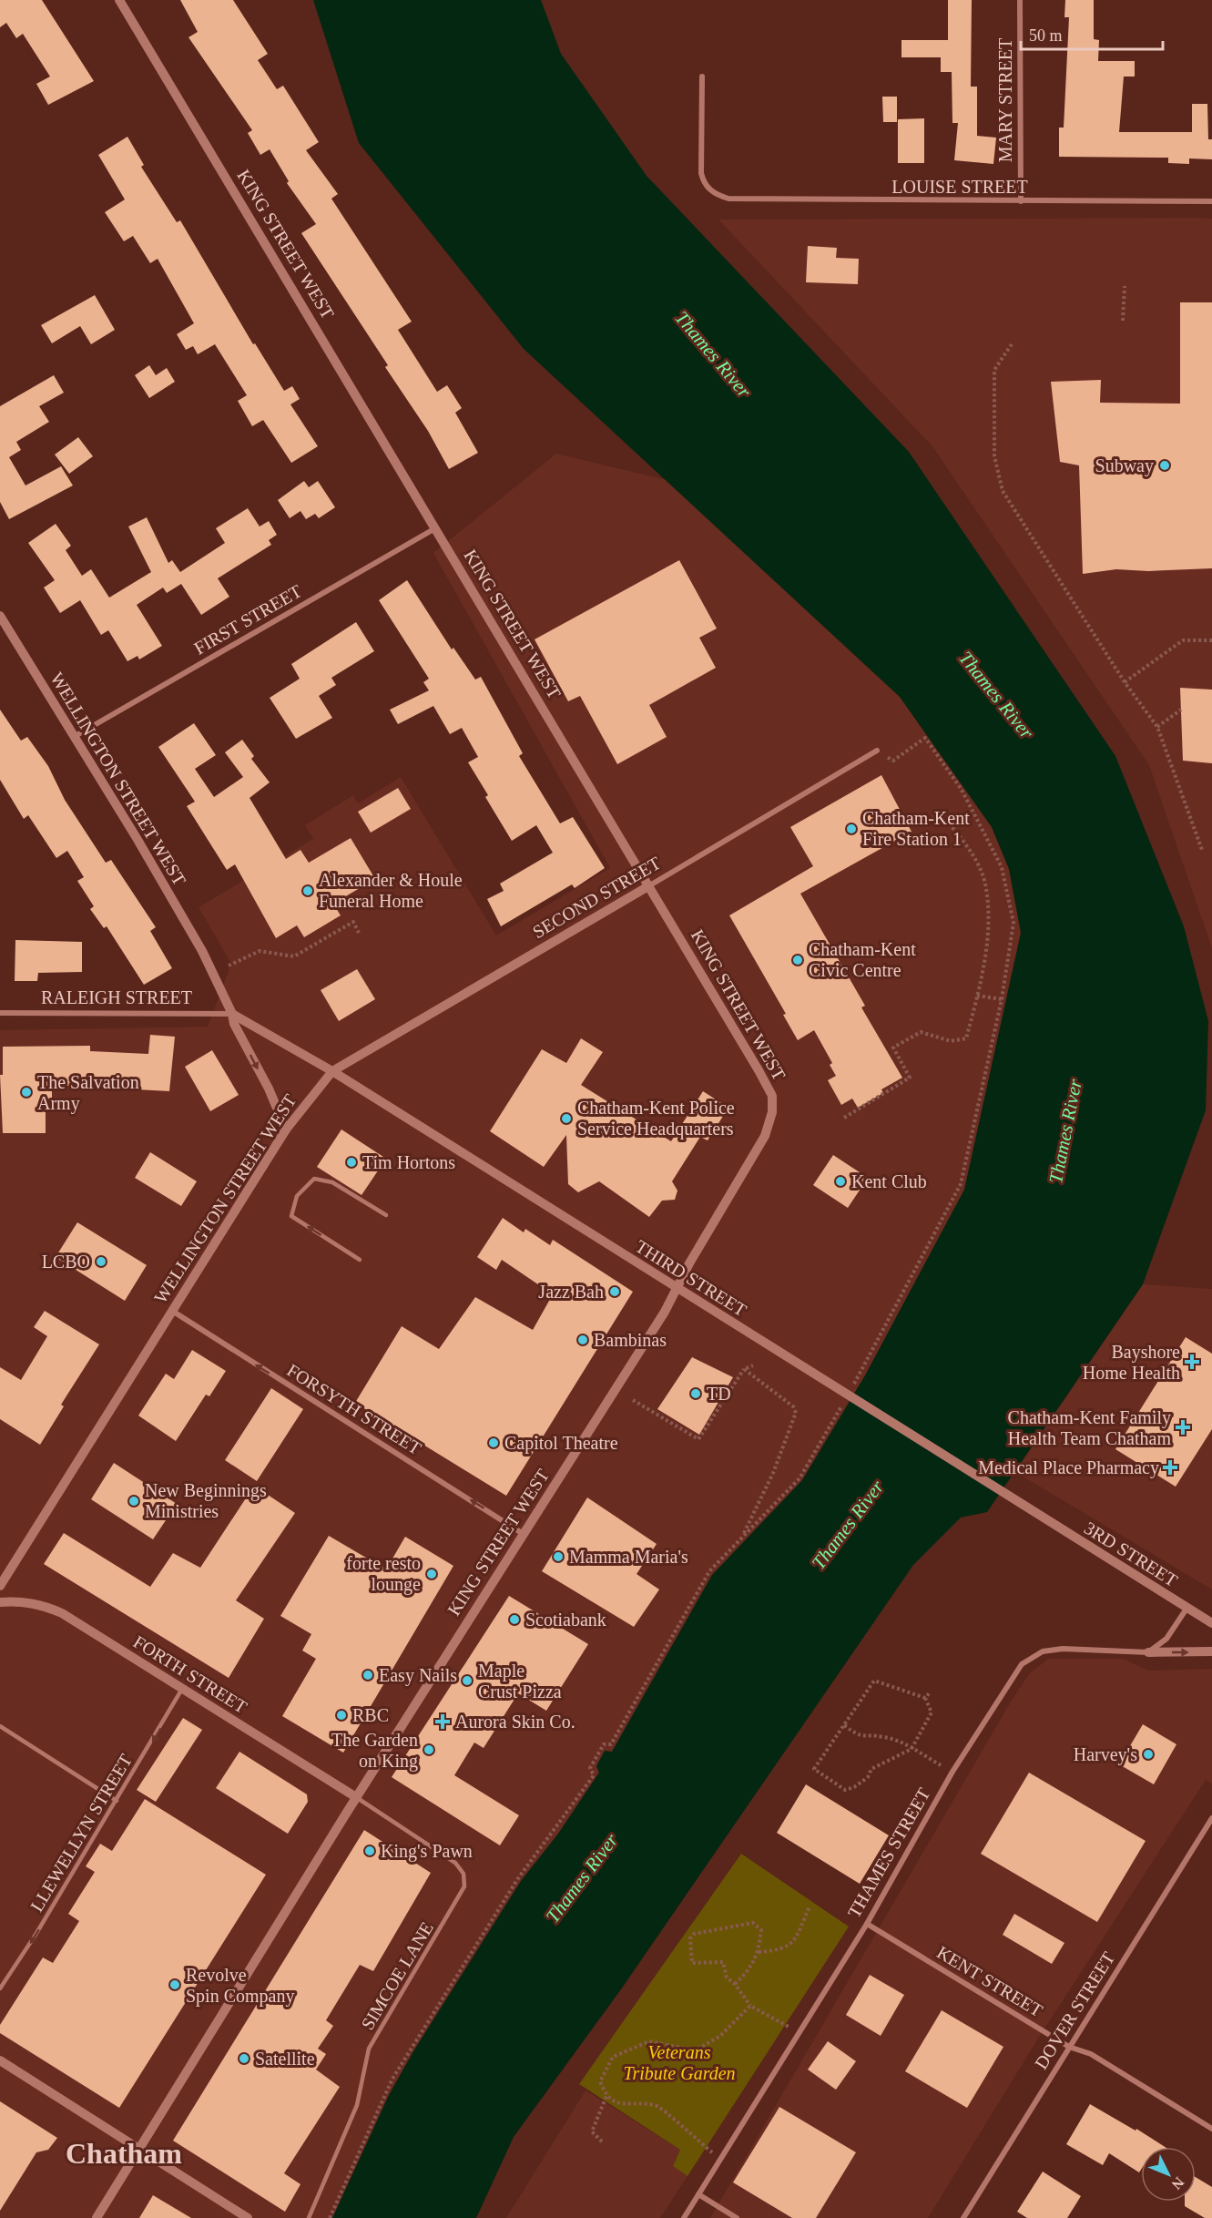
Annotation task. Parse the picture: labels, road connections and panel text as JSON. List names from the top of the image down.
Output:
{
  "streets": {
    "street": [
      "MARY STREET",
      "LOUISE STREET",
      "KING STREET WEST",
      "FIRST STREET",
      "WELLINGTON STREET WEST",
      "SECOND STREET",
      "RALEIGH STREET",
      "THIRD STREET",
      "FORSYTH STREET",
      "3RD STREET",
      "FORTH STREET",
      "THAMES STREET",
      "KENT STREET",
      "DOVER STREET"
    ],
    "lane": ["LLEWELLYN STREET", "SIMCOE LANE"]
  },
  "crossings": [
    ["MARY STREET", "LOUISE STREET"],
    ["KING STREET WEST", "FIRST STREET"],
    ["KING STREET WEST", "SECOND STREET"],
    ["KING STREET WEST", "THIRD STREET"],
    ["KING STREET WEST", "FORSYTH STREET"],
    ["KING STREET WEST", "FORTH STREET"],
    ["KING STREET WEST", "SIMCOE LANE"],
    ["FIRST STREET", "WELLINGTON STREET WEST"],
    ["WELLINGTON STREET WEST", "SECOND STREET"],
    ["WELLINGTON STREET WEST", "RALEIGH STREET"],
    ["WELLINGTON STREET WEST", "THIRD STREET"],
    ["WELLINGTON STREET WEST", "FORSYTH STREET"],
    ["SECOND STREET", "THIRD STREET"],
    ["THIRD STREET", "3RD STREET"],
    ["FORTH STREET", "LLEWELLYN STREET"],
    ["FORTH STREET", "SIMCOE LANE"],
    ["THAMES STREET", "KENT STREET"],
    ["KENT STREET", "DOVER STREET"]
  ],
  "one_way": ["FORSYTH STREET", "LLEWELLYN STREET"],
  "districts": ["Chatham"],
  "water": ["Thames River"],
  "parks": ["Veterans Tribute Garden"],
  "places": {
    "other": [
      "Subway",
      "Chatham-Kent Fire Station 1",
      "Alexander & Houle Funeral Home",
      "Chatham-Kent Civic Centre",
      "The Salvation Army",
      "Chatham-Kent Police Service Headquarters",
      "Tim Hortons",
      "Kent Club",
      "LCBO",
      "Jazz Bah",
      "Bambinas",
      "TD",
      "Capitol Theatre",
      "New Beginnings Ministries",
      "Mamma Maria's",
      "forte resto lounge",
      "Scotiabank",
      "Easy Nails",
      "Maple Crust Pizza",
      "RBC",
      "The Garden on King",
      "Harvey's",
      "King's Pawn",
      "Revolve Spin Company",
      "Satellite"
    ],
    "health": [
      "Bayshore Home Health",
      "Chatham-Kent Family Health Team Chatham",
      "Medical Place Pharmacy",
      "Aurora Skin Co."
    ]
  },
  "scale_bar": "50 m",
  "north": "bottom right"
}
